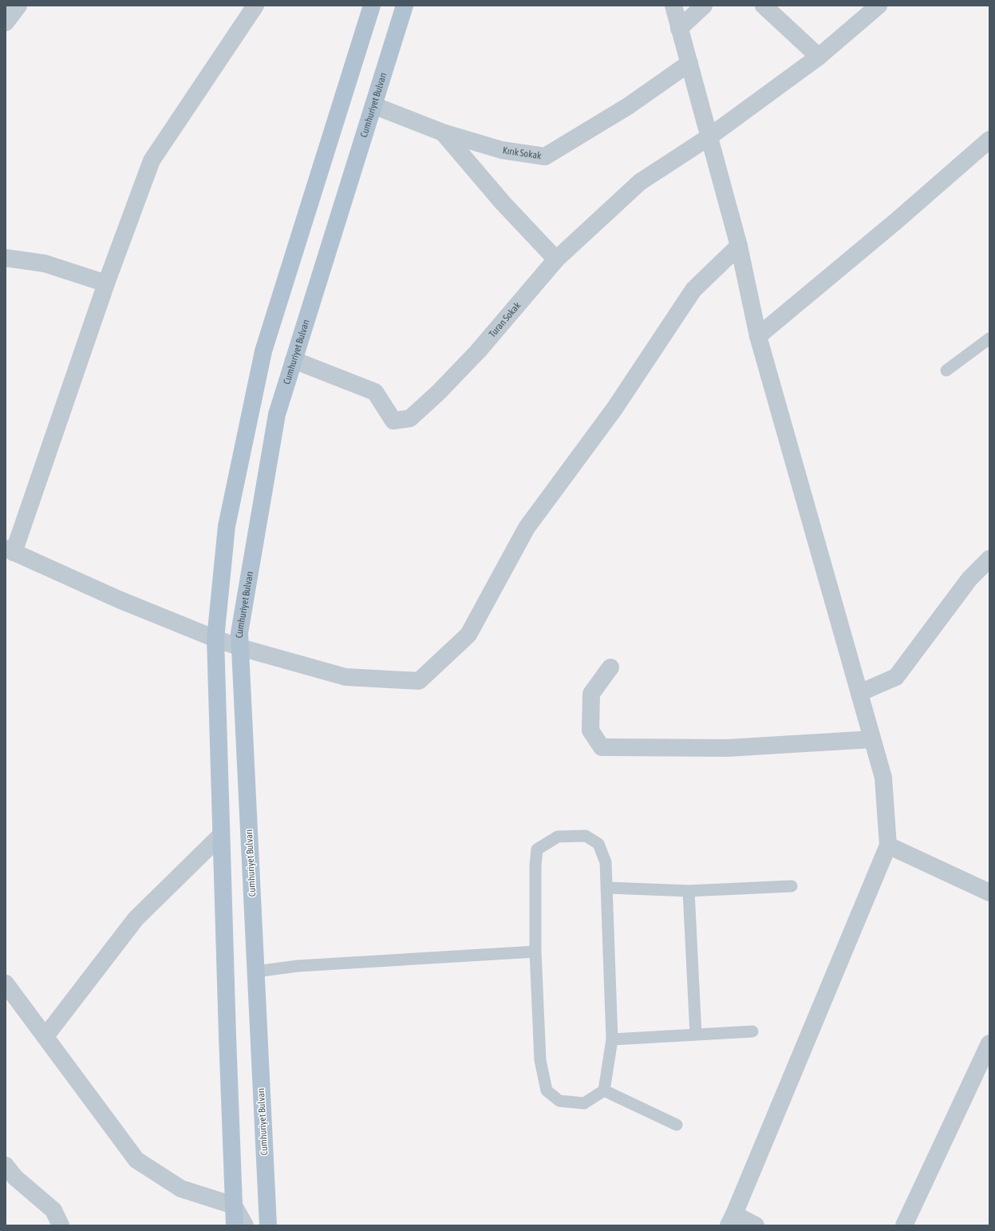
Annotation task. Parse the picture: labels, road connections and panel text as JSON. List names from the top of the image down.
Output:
{
  "streets": {
    "main road": ["Cumhuriyet Bulvarı"],
    "street": ["Kırık Sokak", "Turan Sokak"]
  },
  "crossings": [
    ["Cumhuriyet Bulvarı", "Kırık Sokak"],
    ["Cumhuriyet Bulvarı", "Turan Sokak"]
  ]
}
